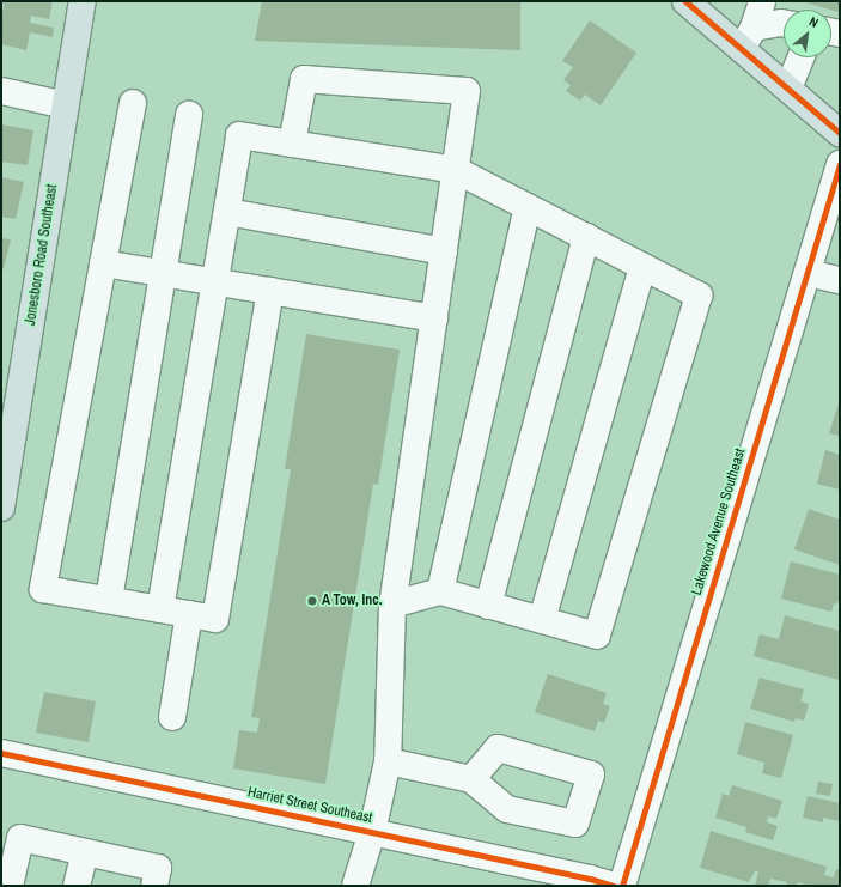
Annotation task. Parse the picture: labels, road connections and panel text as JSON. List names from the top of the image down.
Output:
{
  "streets": {
    "main road": ["Jonesboro Road Southeast"],
    "street": ["Lakewood Avenue Southeast", "Harriet Street Southeast"]
  },
  "places": ["A Tow, Inc."],
  "north": "top right"
}
